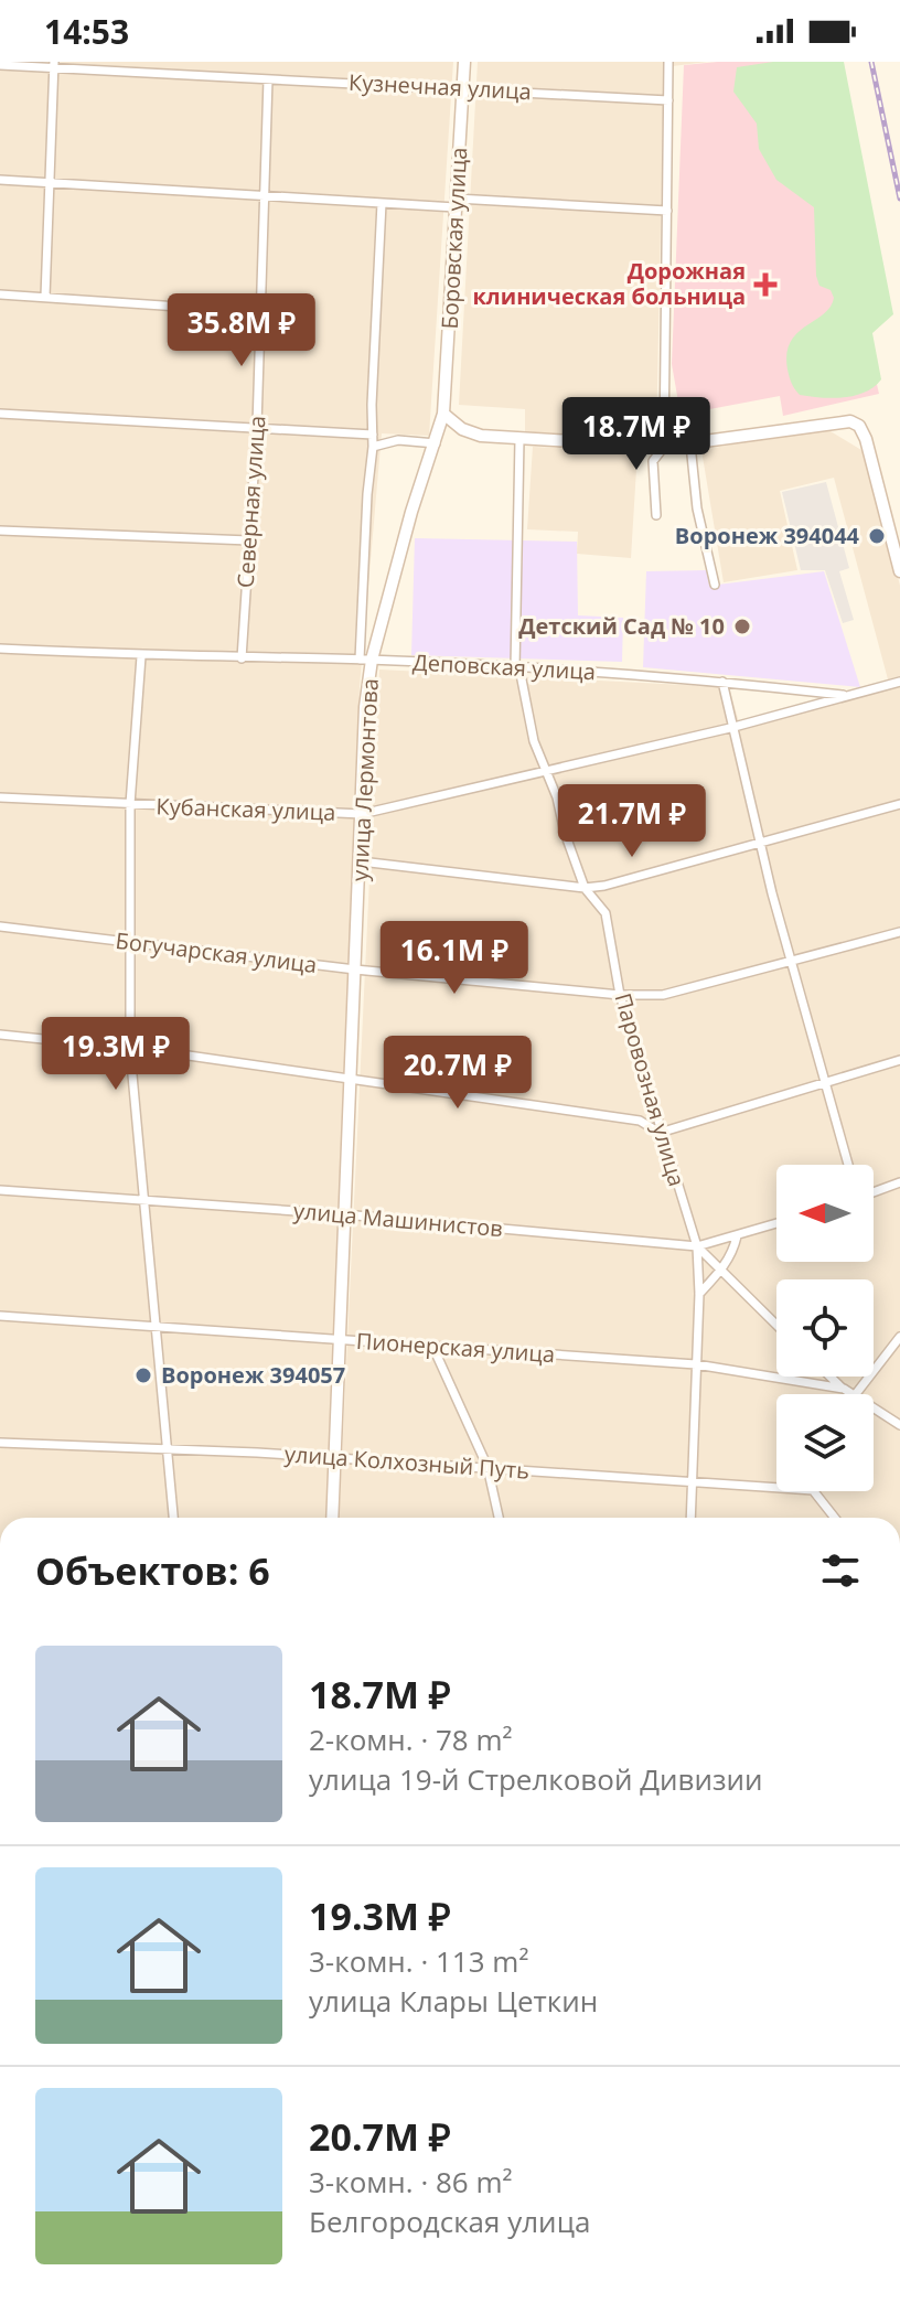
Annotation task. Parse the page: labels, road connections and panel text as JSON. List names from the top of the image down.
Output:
{
  "streets": {
    "street": [
      "Кузнечная улица",
      "Боровская улица",
      "Северная улица",
      "Деповская улица",
      "улица Лермонтова",
      "Кубанская улица",
      "Богучарская улица",
      "Паровозная улица",
      "улица Машинистов",
      "Пионерская улица",
      "улица Колхозный Путь"
    ]
  },
  "crossings": [
    ["Кузнечная улица", "Боровская улица"],
    ["Кузнечная улица", "Северная улица"],
    ["Боровская улица", "улица Лермонтова"],
    ["Северная улица", "Деповская улица"],
    ["Деповская улица", "улица Лермонтова"],
    ["Деповская улица", "Кубанская улица"],
    ["Деповская улица", "Паровозная улица"],
    ["улица Лермонтова", "Кубанская улица"],
    ["улица Лермонтова", "Богучарская улица"],
    ["улица Лермонтова", "улица Машинистов"],
    ["улица Лермонтова", "Пионерская улица"],
    ["улица Лермонтова", "улица Колхозный Путь"],
    ["Кубанская улица", "Паровозная улица"],
    ["Богучарская улица", "Паровозная улица"],
    ["Паровозная улица", "улица Машинистов"],
    ["Паровозная улица", "Пионерская улица"],
    ["Паровозная улица", "улица Колхозный Путь"]
  ],
  "places": {
    "health": ["Дорожная клиническая больница"],
    "other": ["Воронеж 394044", "Детский Сад № 10", "Воронеж 394057"]
  },
  "north": "left",
  "page": {
    "status": "14:53",
    "price": [
      "35.8M ₽",
      "18.7M ₽",
      "21.7M ₽",
      "16.1M ₽",
      "19.3M ₽",
      "20.7M ₽"
    ],
    "heading": "Объектов: 6",
    "list": [
      {
        "name": "18.7M ₽",
        "note": "2-комн. · 78 m² · улица 19-й Стрелковой Дивизии"
      },
      {
        "name": "19.3M ₽",
        "note": "3-комн. · 113 m² · улица Клары Цеткин"
      },
      {
        "name": "20.7M ₽",
        "note": "3-комн. · 86 m² · Белгородская улица"
      }
    ]
  }
}
